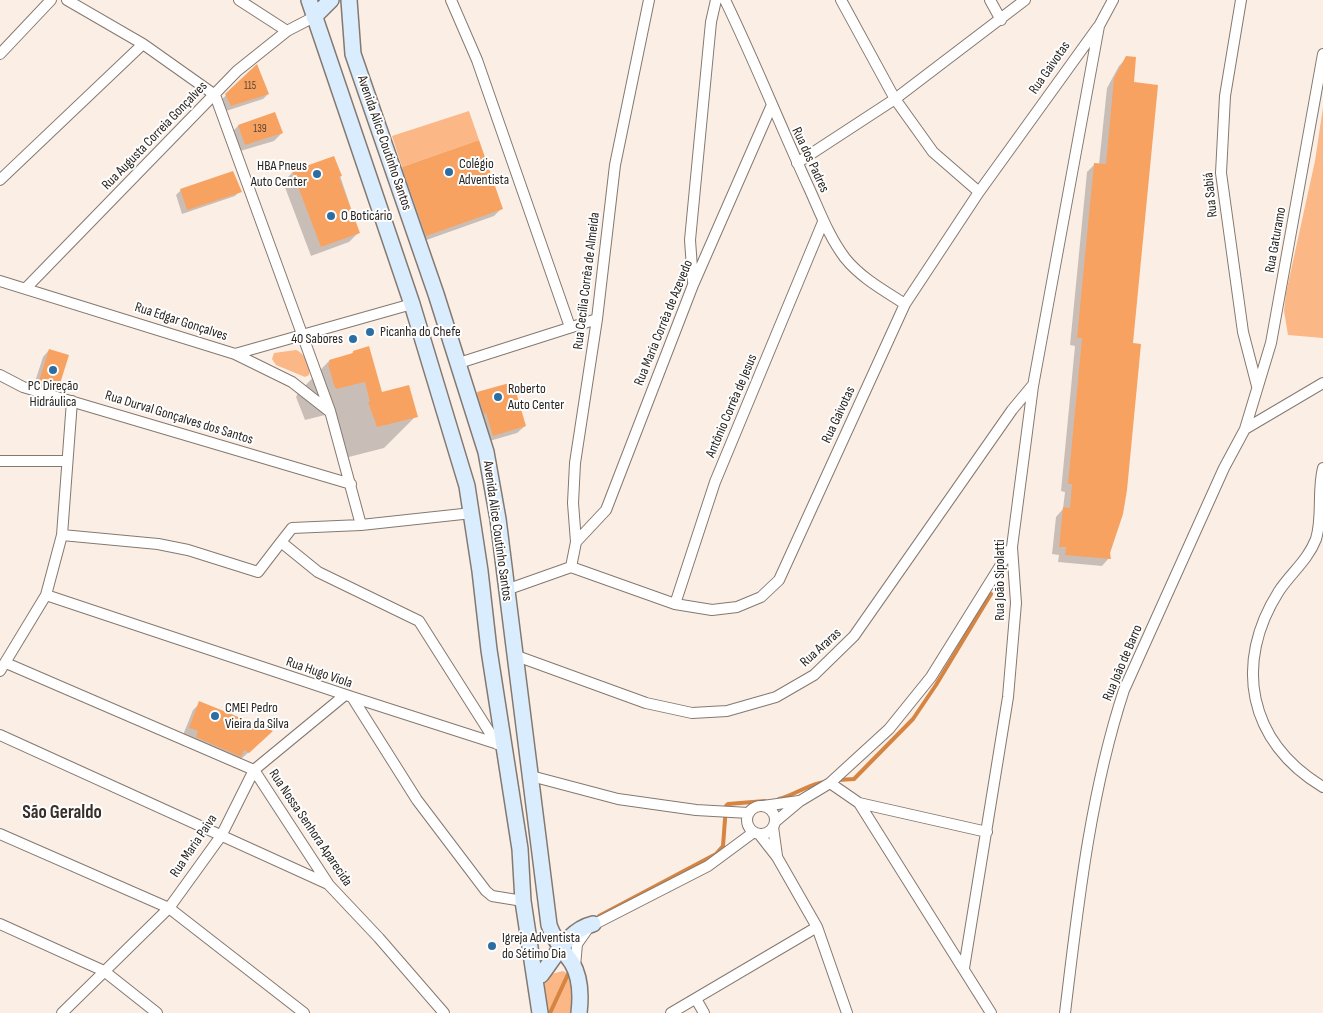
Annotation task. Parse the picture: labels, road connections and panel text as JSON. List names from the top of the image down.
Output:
{
  "streets": {
    "main road": ["Avenida Alice Coutinho Santos"],
    "street": [
      "Rua Gaivotas",
      "Rua Augusta Correia Gonçalves",
      "Rua dos Padres",
      "Rua Sabiá",
      "Rua Gaturamo",
      "Rua Cecília Corrêa de Almeida",
      "Rua Edgar Gonçalves",
      "Rua Maria Corrêa de Azevedo",
      "Antônio Corrêa de Jesus",
      "Rua Durval Gonçalves dos Santos",
      "Rua João Sipolatti",
      "Rua Araras",
      "Rua João de Barro",
      "Rua Hugo Viola",
      "Rua Nossa Senhora Aparecida",
      "Rua Maria Paiva"
    ]
  },
  "crossings": [
    ["Rua Gaivotas", "Rua dos Padres"],
    ["Rua Gaivotas", "Rua Cecília Corrêa de Almeida"],
    ["Rua Gaivotas", "Antônio Corrêa de Jesus"],
    ["Rua Gaivotas", "Rua João Sipolatti"],
    ["Rua Augusta Correia Gonçalves", "Avenida Alice Coutinho Santos"],
    ["Rua Augusta Correia Gonçalves", "Rua Edgar Gonçalves"],
    ["Avenida Alice Coutinho Santos", "Rua Edgar Gonçalves"],
    ["Avenida Alice Coutinho Santos", "Rua Araras"],
    ["Avenida Alice Coutinho Santos", "Rua Hugo Viola"],
    ["Rua dos Padres", "Rua Maria Corrêa de Azevedo"],
    ["Rua dos Padres", "Antônio Corrêa de Jesus"],
    ["Rua Sabiá", "Rua Gaturamo"],
    ["Rua Gaturamo", "Rua João de Barro"],
    ["Rua Cecília Corrêa de Almeida", "Rua Maria Corrêa de Azevedo"],
    ["Rua João Sipolatti", "Rua Araras"],
    ["Rua Hugo Viola", "Rua Maria Paiva"],
    ["Rua Nossa Senhora Aparecida", "Rua Maria Paiva"]
  ],
  "districts": ["São Geraldo"],
  "places": [
    "Colégio Adventista",
    "HBA Pneus Auto Center",
    "O Boticário",
    "Picanha do Chefe",
    "40 Sabores",
    "PC Direção Hidráulica",
    "Roberto Auto Center",
    "CMEI Pedro Vieira da Silva",
    "Igreja Adventista do Sétimo Dia"
  ],
  "house_numbers": ["115", "139"]
}
